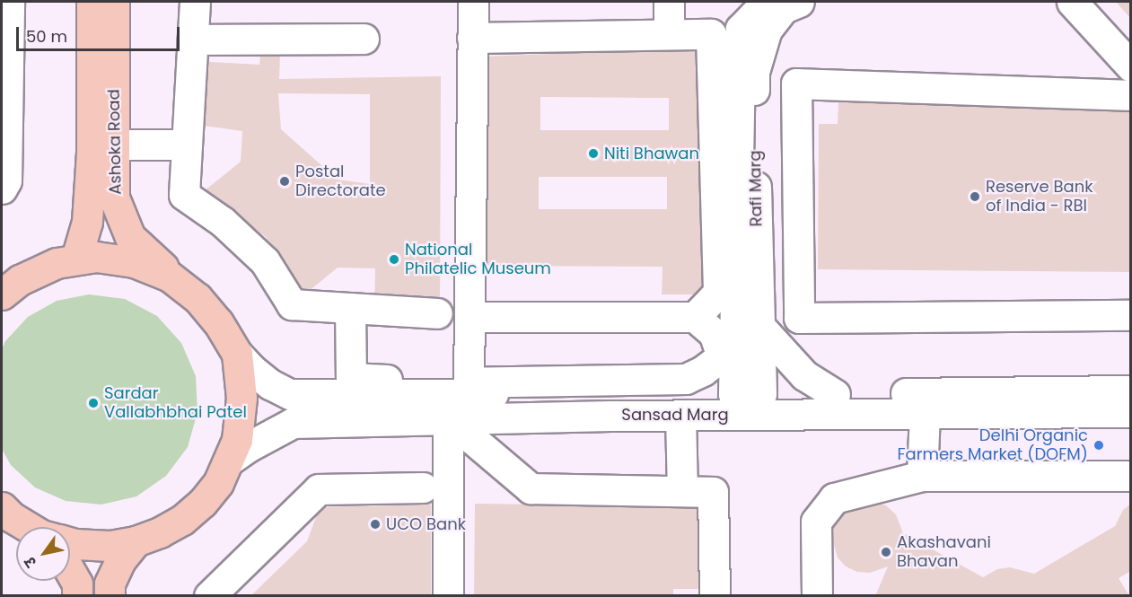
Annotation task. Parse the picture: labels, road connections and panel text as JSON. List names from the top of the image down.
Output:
{
  "streets": {
    "main road": ["Ashoka Road"],
    "street": ["Rafi Marg", "Sansad Marg"]
  },
  "crossings": [
    ["Rafi Marg", "Sansad Marg"]
  ],
  "places": [
    "Niti Bhawan",
    "Postal Directorate",
    "Reserve Bank of India - RBI",
    "National Philatelic Museum",
    "Sardar Vallabhbhai Patel",
    "Delhi Organic Farmers Market (DOFM)",
    "UCO Bank",
    "Akashavani Bhavan"
  ],
  "scale_bar": "50 m",
  "north": "bottom left"
}
